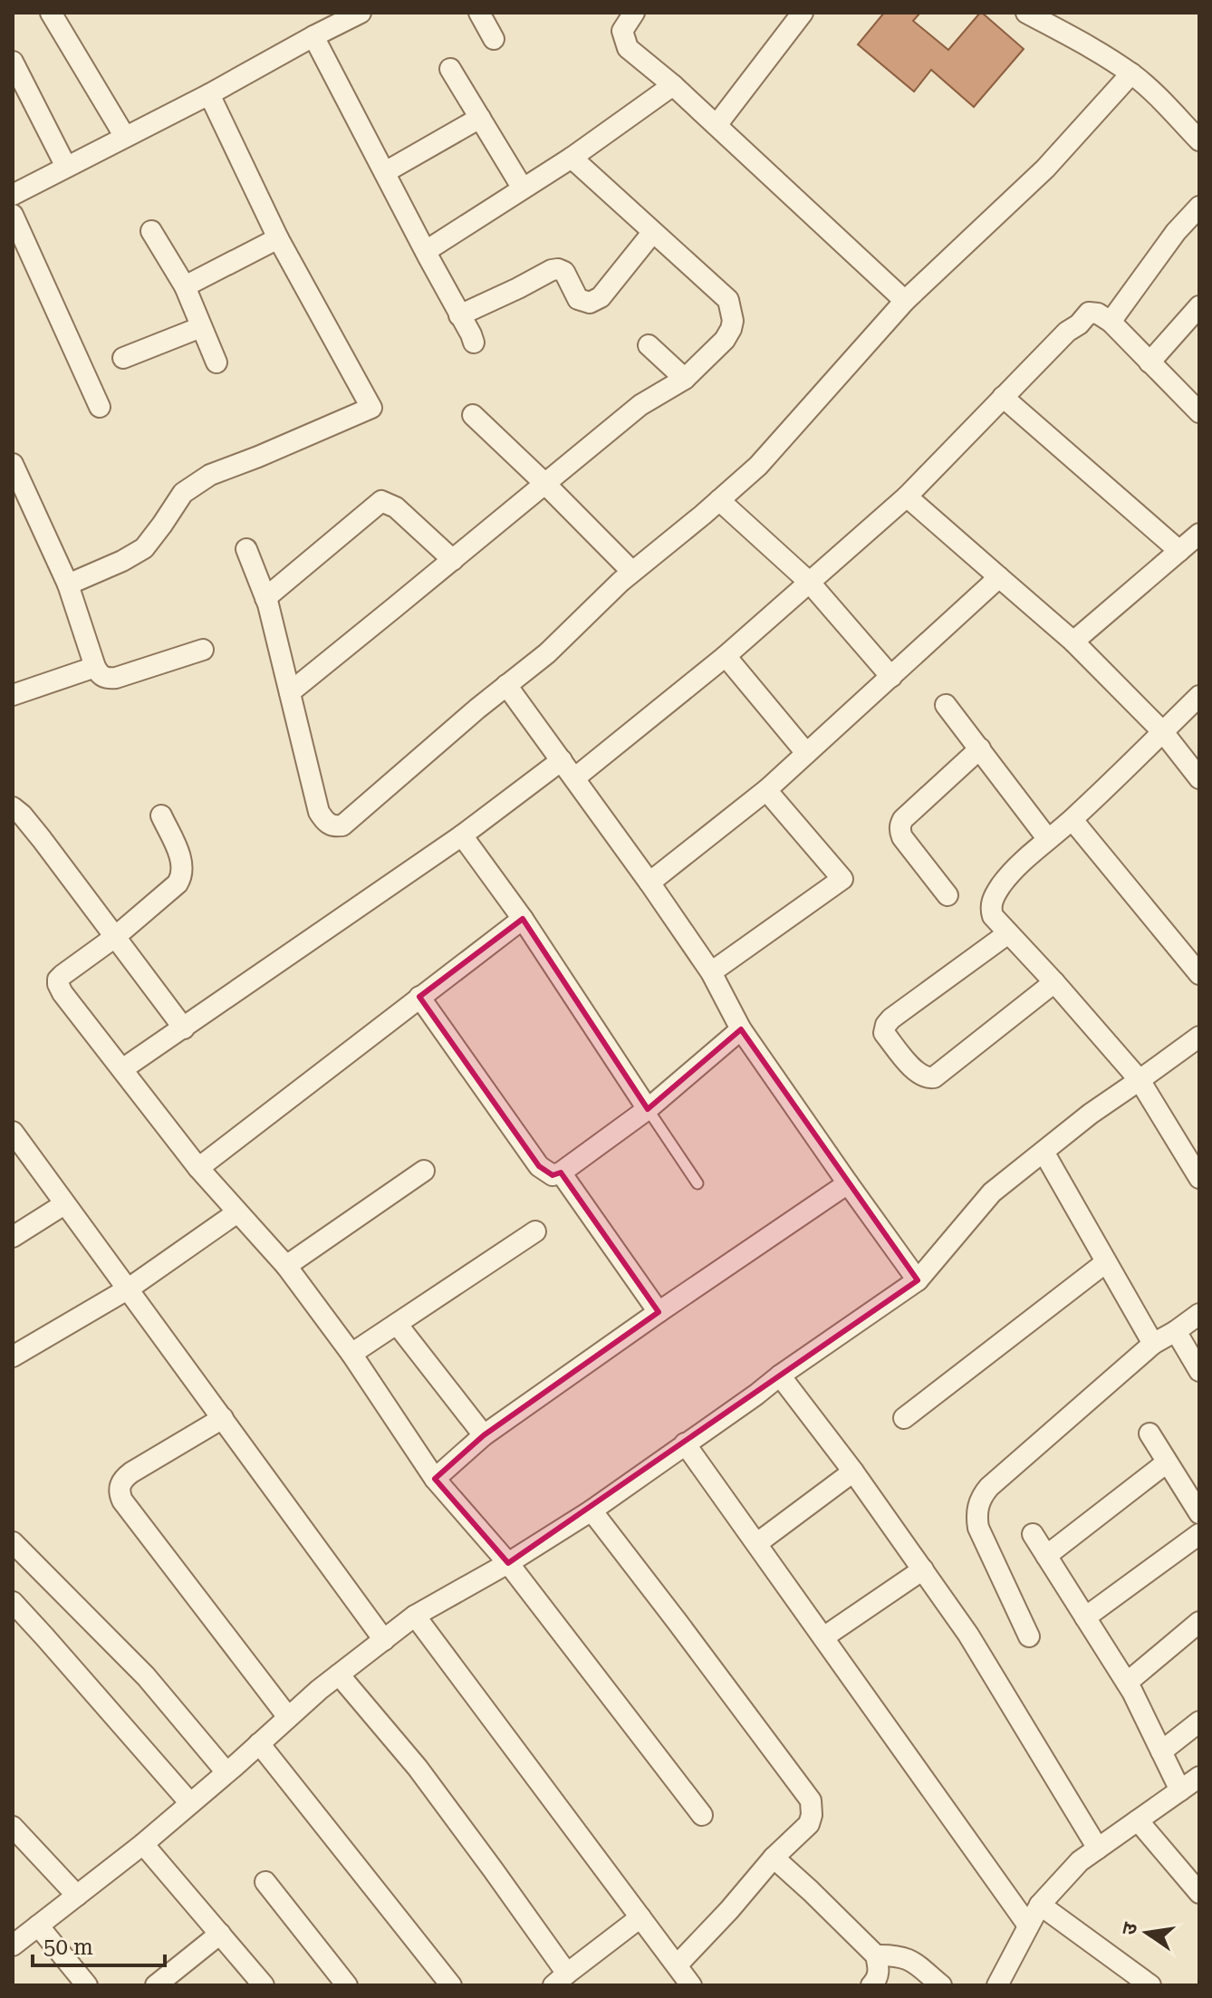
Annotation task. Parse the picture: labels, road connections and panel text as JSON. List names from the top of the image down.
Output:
{
  "scale_bar": "50 m",
  "north": "left"
}
